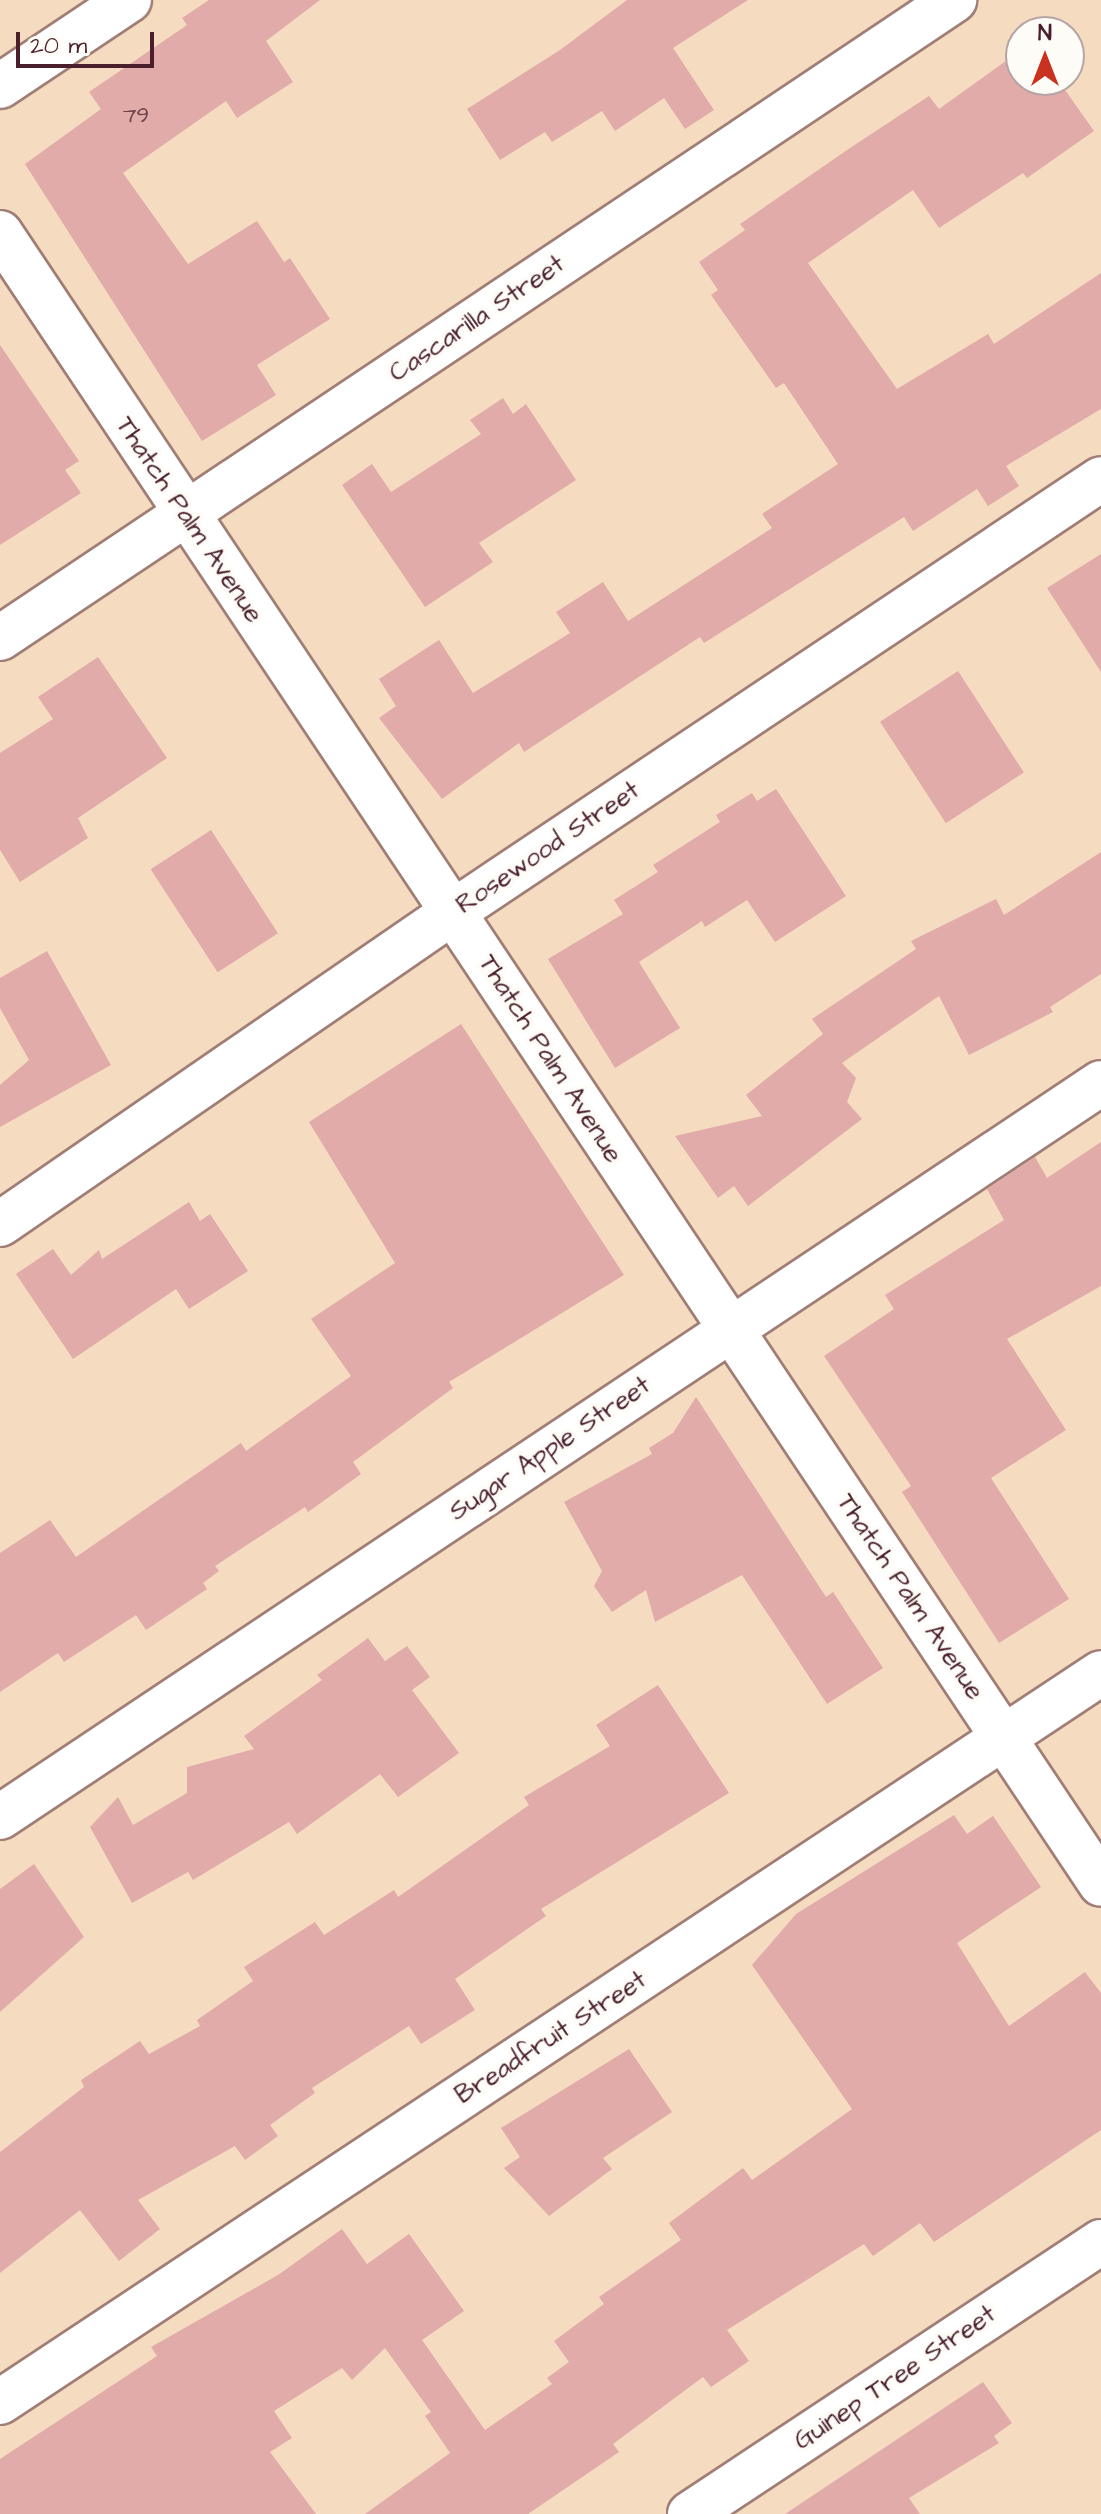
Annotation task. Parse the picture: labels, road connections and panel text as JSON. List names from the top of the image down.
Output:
{
  "streets": {
    "street": [
      "Cascarilla Street",
      "Thatch Palm Avenue",
      "Rosewood Street",
      "Sugar Apple Street",
      "Breadfruit Street",
      "Guinep Tree Street"
    ]
  },
  "crossings": [
    ["Cascarilla Street", "Thatch Palm Avenue"],
    ["Thatch Palm Avenue", "Rosewood Street"],
    ["Thatch Palm Avenue", "Sugar Apple Street"],
    ["Thatch Palm Avenue", "Breadfruit Street"]
  ],
  "house_numbers": ["79"],
  "scale_bar": "20 m",
  "north": "top"
}
